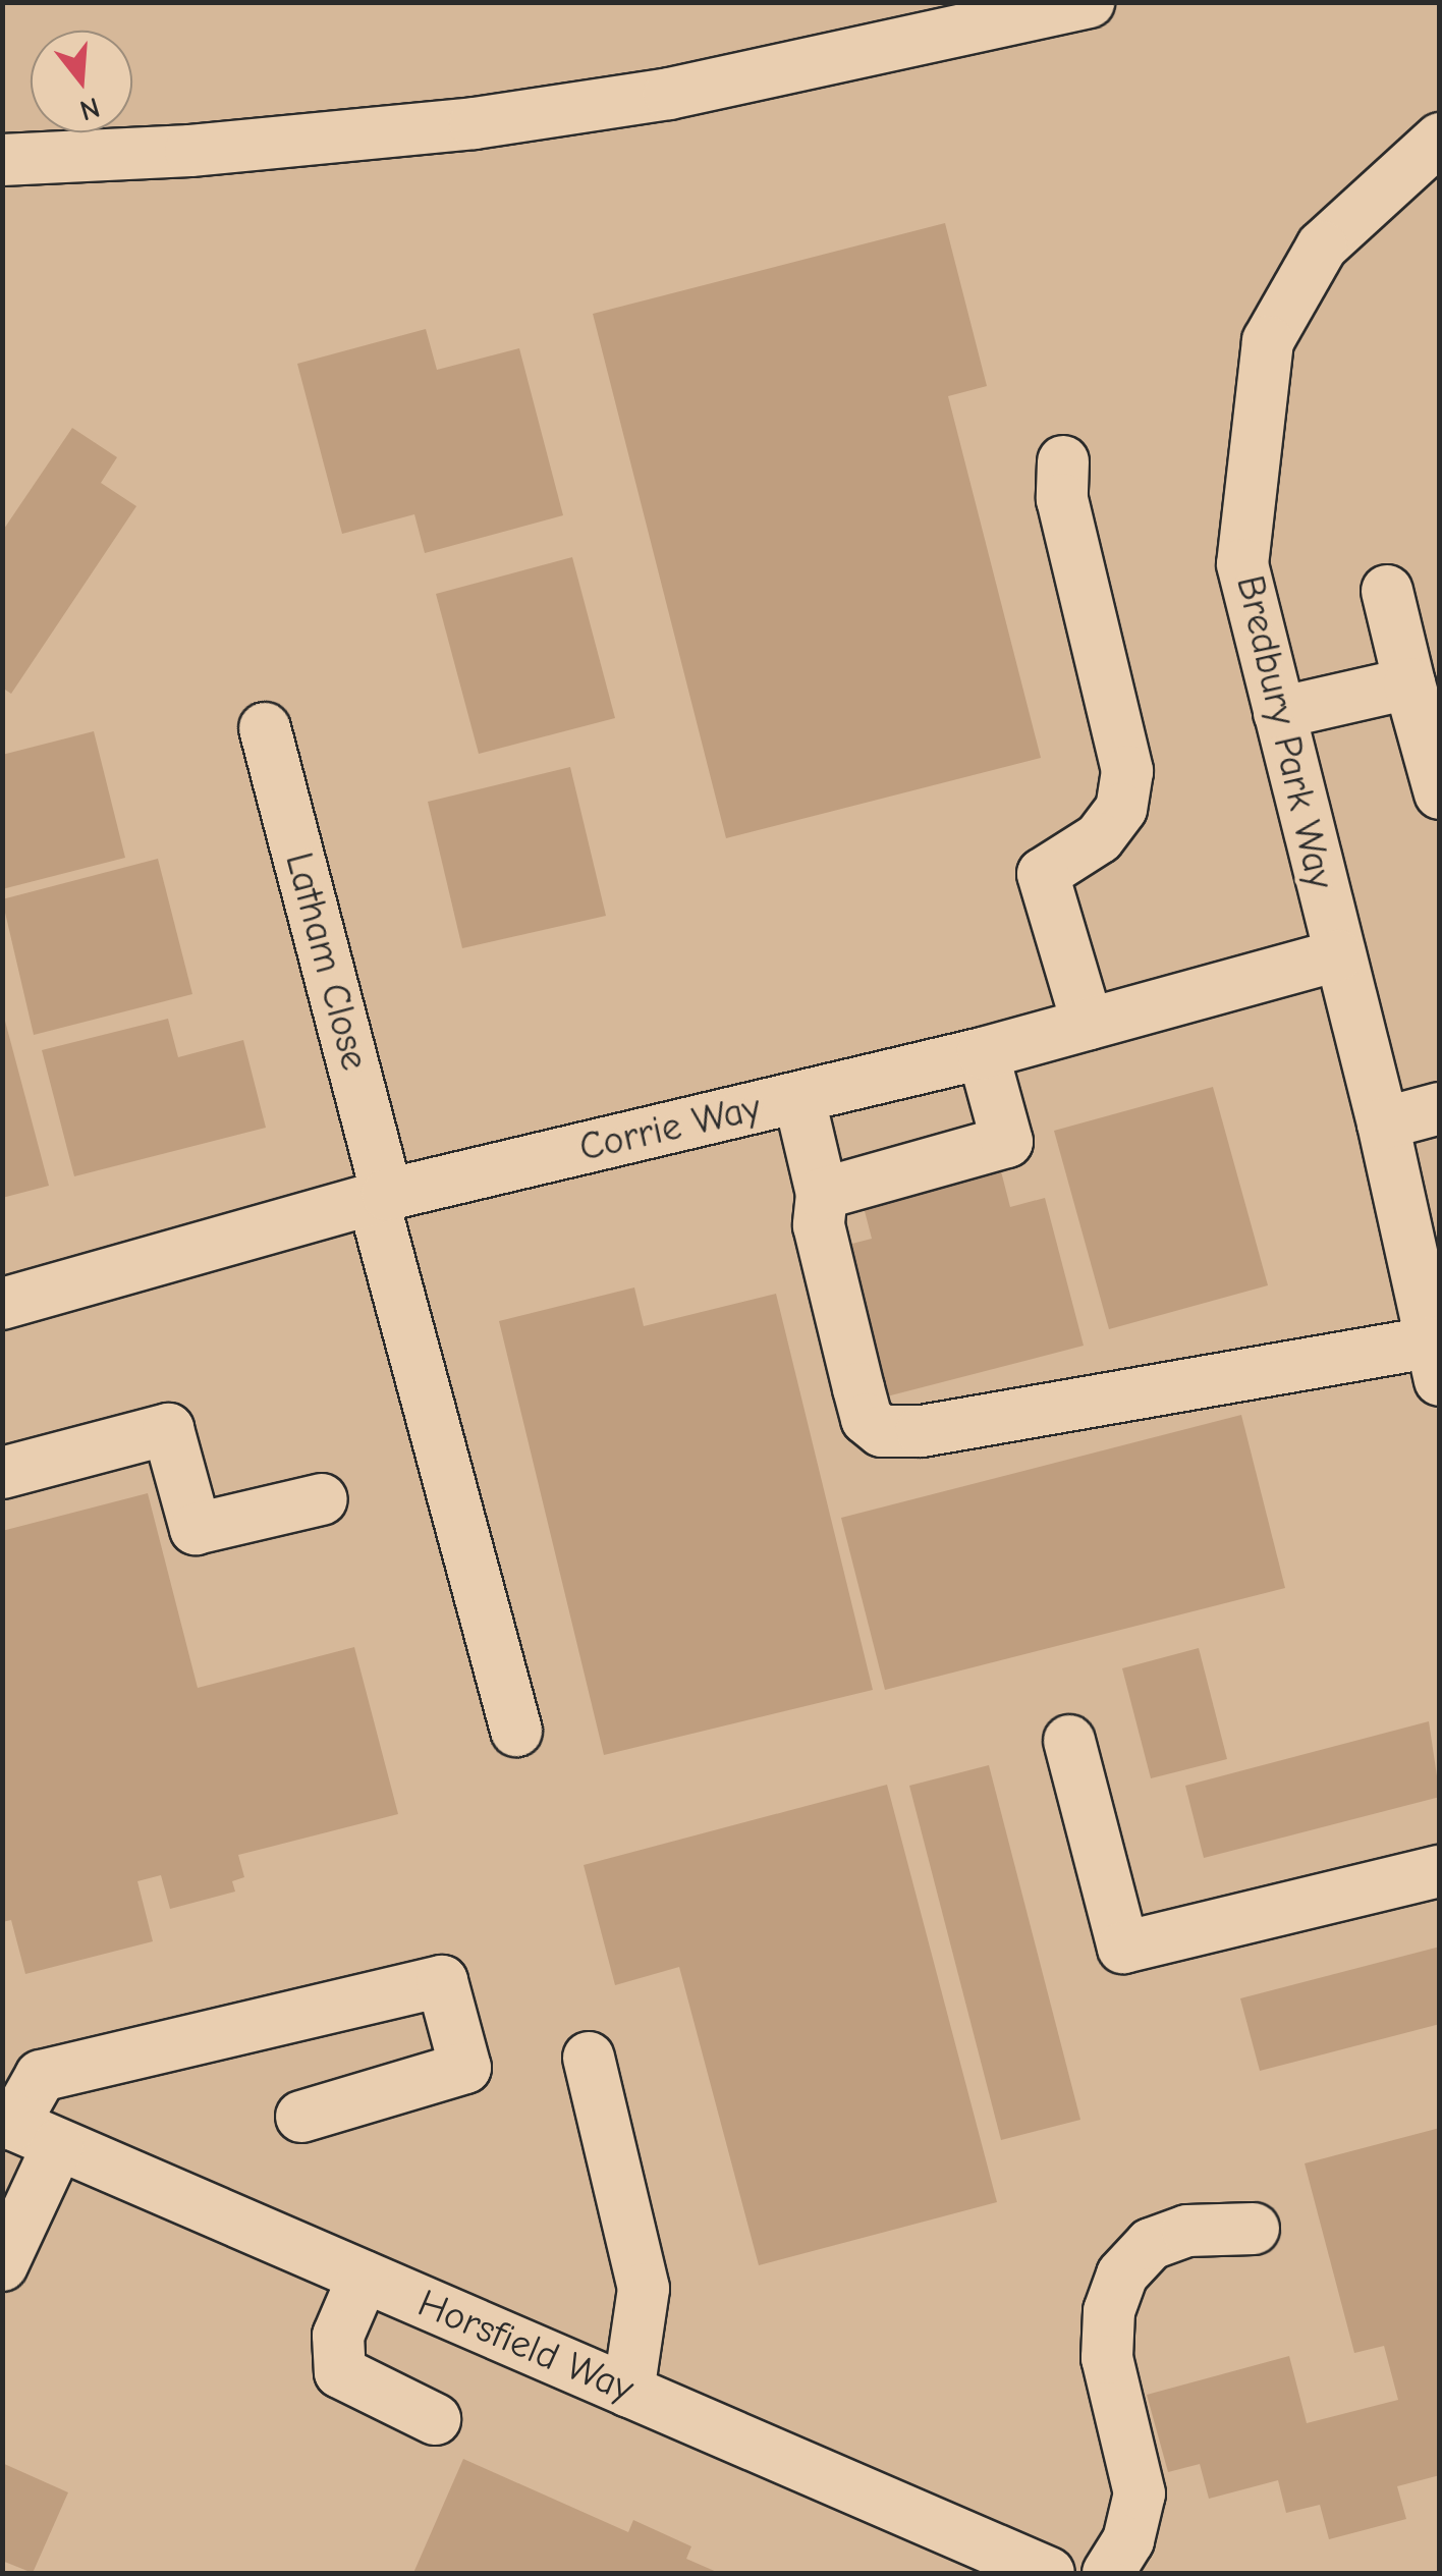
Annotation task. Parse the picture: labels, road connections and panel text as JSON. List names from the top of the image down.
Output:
{
  "streets": {
    "street": [
      "Bredbury Park Way",
      "Latham Close",
      "Corrie Way",
      "Horsfield Way"
    ]
  },
  "crossings": [
    ["Bredbury Park Way", "Corrie Way"],
    ["Latham Close", "Corrie Way"]
  ],
  "north": "bottom"
}
